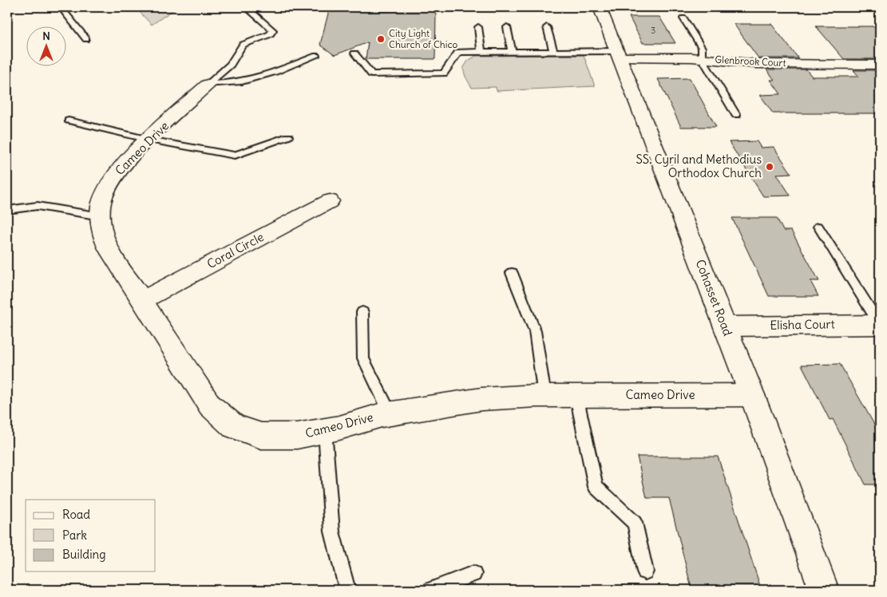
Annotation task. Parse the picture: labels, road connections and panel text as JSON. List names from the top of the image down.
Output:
{
  "streets": {
    "street": [
      "Glenbrook Court",
      "Cameo Drive",
      "Coral Circle",
      "Cohasset Road",
      "Elisha Court"
    ]
  },
  "crossings": [
    ["Glenbrook Court", "Cohasset Road"],
    ["Cameo Drive", "Coral Circle"],
    ["Cameo Drive", "Cohasset Road"],
    ["Cohasset Road", "Elisha Court"]
  ],
  "places": ["City Light Church of Chico", "SS. Cyril and Methodius Orthodox Church"],
  "house_numbers": ["3"],
  "legend": ["Road", "Park", "Building"],
  "north": "top"
}
